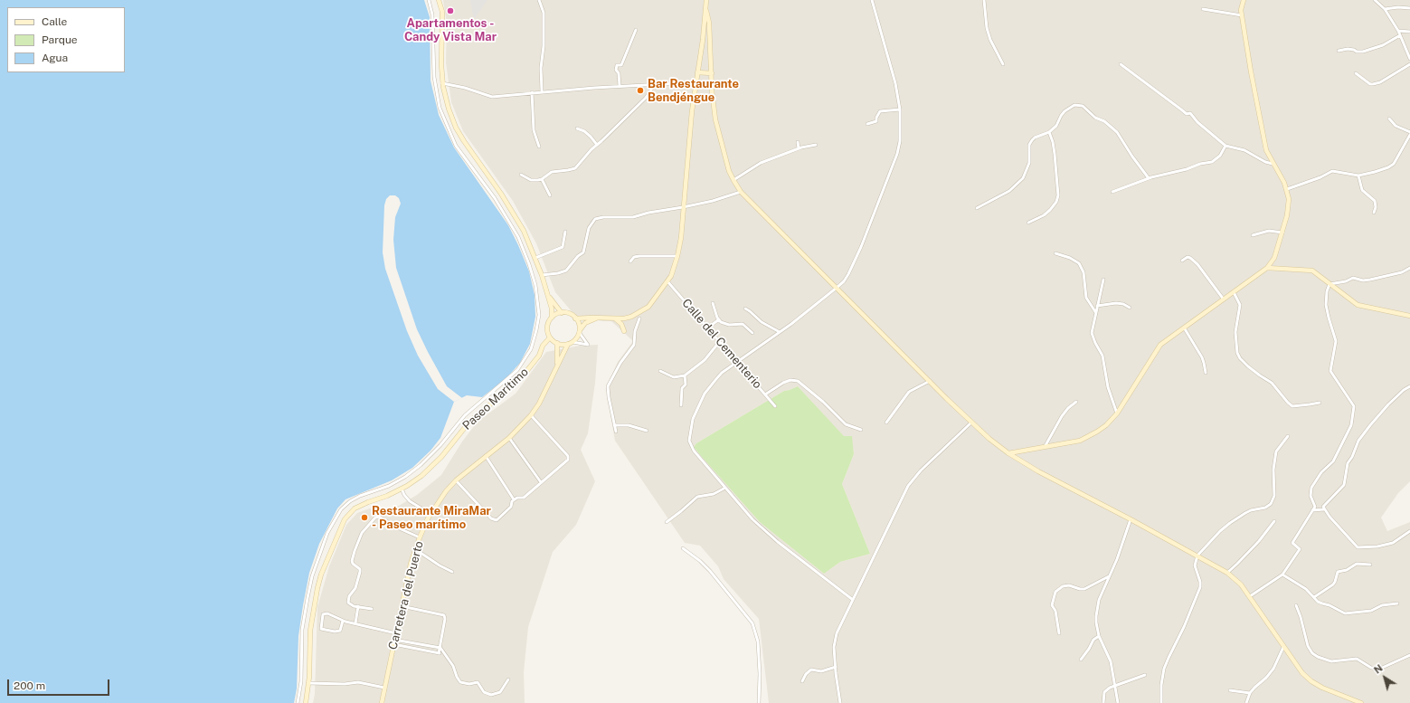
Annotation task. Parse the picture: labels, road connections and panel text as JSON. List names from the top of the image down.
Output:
{
  "streets": {
    "main road": ["Paseo Marítimo", "Carretera del Puerto"],
    "street": ["Calle del Cementerio"]
  },
  "crossings": [
    ["Paseo Marítimo", "Carretera del Puerto"]
  ],
  "places": ["Apartamentos - Candy Vista Mar", "Bar Restaurante Bendjéngue", "Restaurante MiraMar - Paseo marítimo"],
  "legend": ["Calle", "Parque", "Agua"],
  "scale_bar": "200 m",
  "north": "top left"
}
